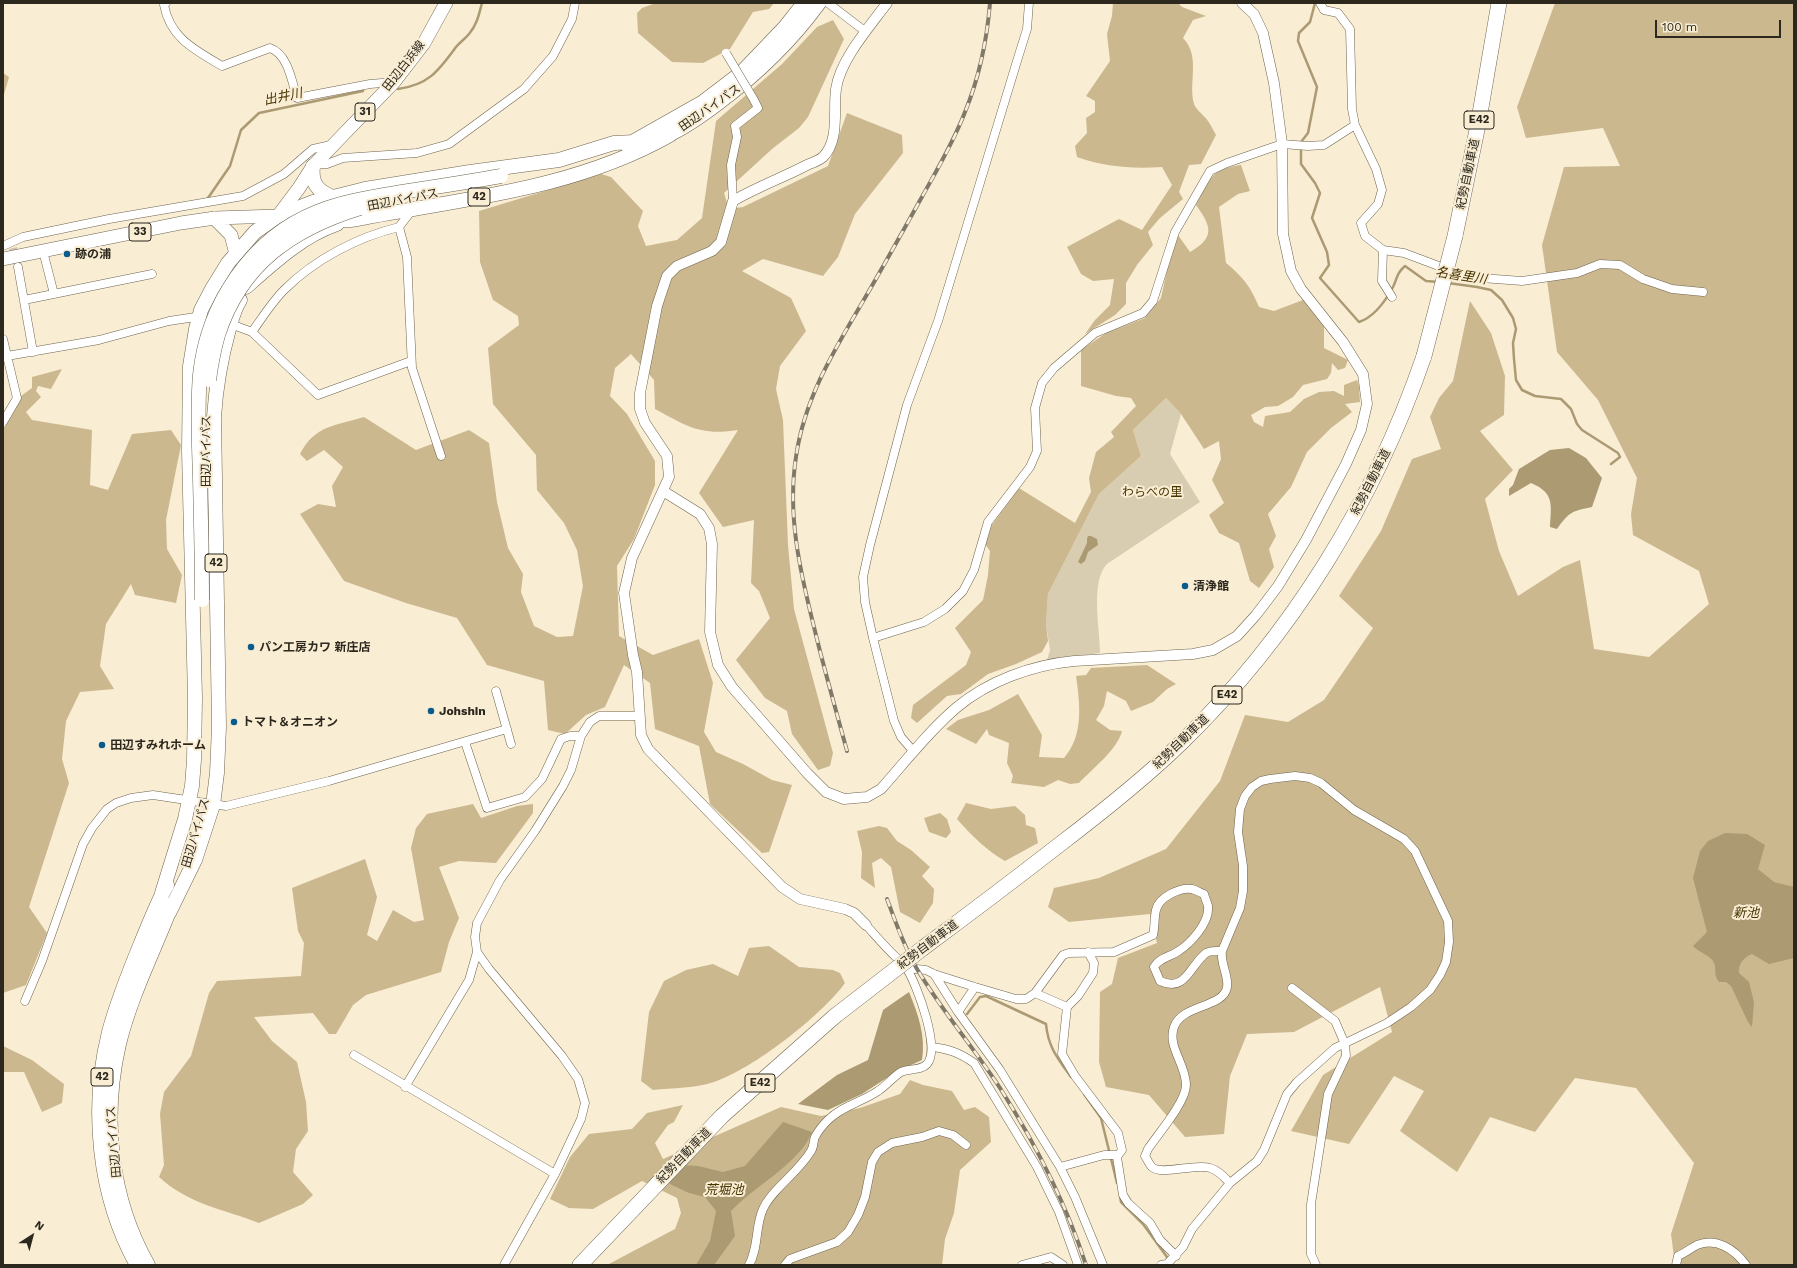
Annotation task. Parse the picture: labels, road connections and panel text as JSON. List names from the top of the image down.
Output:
{
  "streets": {
    "highway": [
      "田辺バイパス",
      "E42",
      "紀勢自動車道",
      "42"
    ],
    "main road": ["田辺白浜線", "31", "33"]
  },
  "crossings": [
    ["田辺白浜線", "42"],
    ["田辺白浜線", "33"],
    ["田辺バイパス", "42"],
    ["42", "33"]
  ],
  "water": [
    "出井川",
    "名喜里川",
    "新池",
    "荒堀池"
  ],
  "parks": ["わらべの里"],
  "places": [
    "跡の浦",
    "清浄館",
    "パン工房カワ 新庄店",
    "Johshin",
    "トマト＆オニオン",
    "田辺すみれホーム"
  ],
  "scale_bar": "100 m",
  "north": "top right"
}
